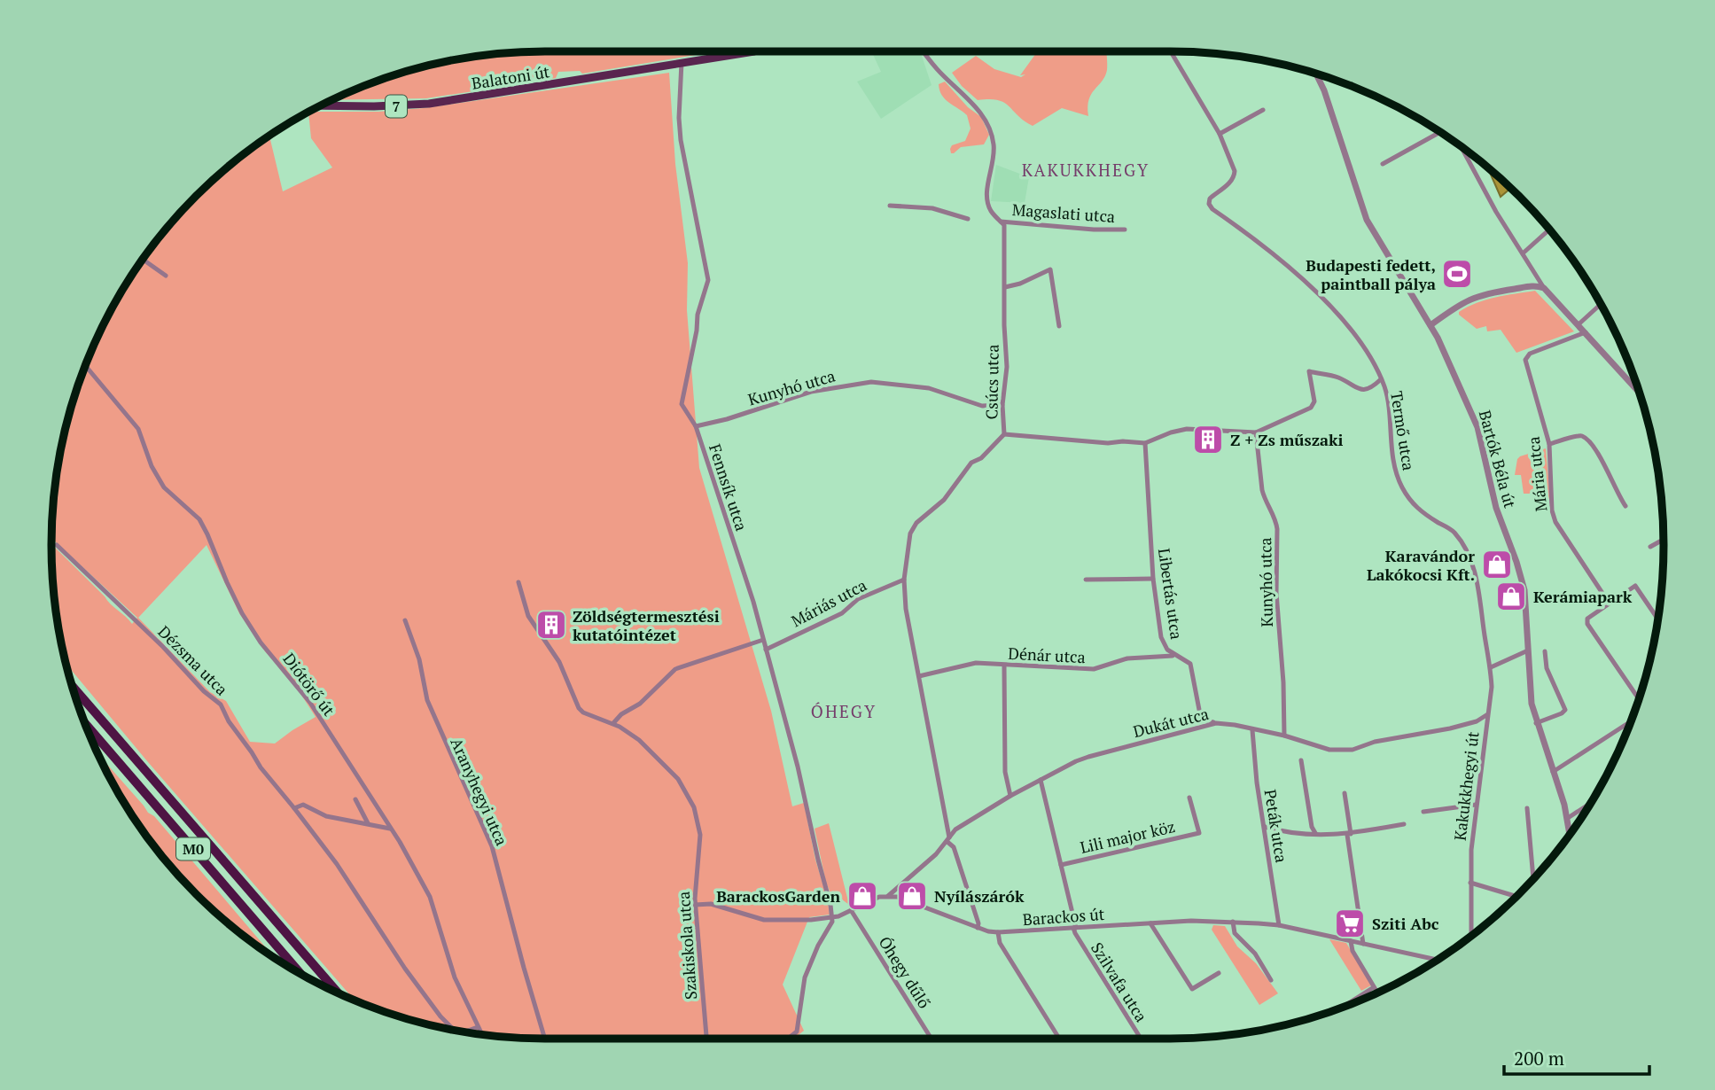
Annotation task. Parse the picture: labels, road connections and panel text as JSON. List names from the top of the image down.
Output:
{
  "streets": {
    "highway": ["M0"],
    "main road": ["Balatoni út", "7"],
    "street": [
      "Magaslati utca",
      "Csúcs utca",
      "Kunyhó utca",
      "Termő utca",
      "Bartók Béla út",
      "Mária utca",
      "Fennsík utca",
      "Libertás utca",
      "Máriás utca",
      "Dénár utca",
      "Dézsma utca",
      "Diótörő út",
      "Dukát utca",
      "Kakukkhegyi út",
      "Aranyhegyi utca",
      "Peták utca",
      "Lili major köz",
      "Barackos út",
      "Szakiskola utca",
      "Óhegy dűlő",
      "Szilvafa utca"
    ]
  },
  "crossings": [
    ["Balatoni út", "Fennsík utca"],
    ["Magaslati utca", "Csúcs utca"],
    ["Csúcs utca", "Kunyhó utca"],
    ["Csúcs utca", "Máriás utca"],
    ["Csúcs utca", "Dénár utca"],
    ["Csúcs utca", "Dukát utca"],
    ["Csúcs utca", "Barackos út"],
    ["Kunyhó utca", "Fennsík utca"],
    ["Kunyhó utca", "Dukát utca"],
    ["Termő utca", "Kakukkhegyi út"],
    ["Fennsík utca", "Máriás utca"],
    ["Libertás utca", "Dénár utca"],
    ["Libertás utca", "Dukát utca"],
    ["Dézsma utca", "Diótörő út"],
    ["Dukát utca", "Kakukkhegyi út"],
    ["Dukát utca", "Peták utca"],
    ["Dukát utca", "Barackos út"],
    ["Dukát utca", "Szilvafa utca"],
    ["Peták utca", "Barackos út"],
    ["Lili major köz", "Szilvafa utca"],
    ["Barackos út", "Szilvafa utca"]
  ],
  "districts": ["KAKUKKHEGY", "ÓHEGY"],
  "places": {
    "sports": ["Budapesti fedett, paintball pálya"],
    "building": ["Z + Zs műszaki", "Zöldségtermesztési kutatóintézet"],
    "shop": [
      "Karavándor Lakókocsi Kft.",
      "Kerámiapark",
      "BarackosGarden",
      "Nyílászárók"
    ],
    "supermarket": ["Sziti Abc"]
  },
  "scale_bar": "200 m"
}
